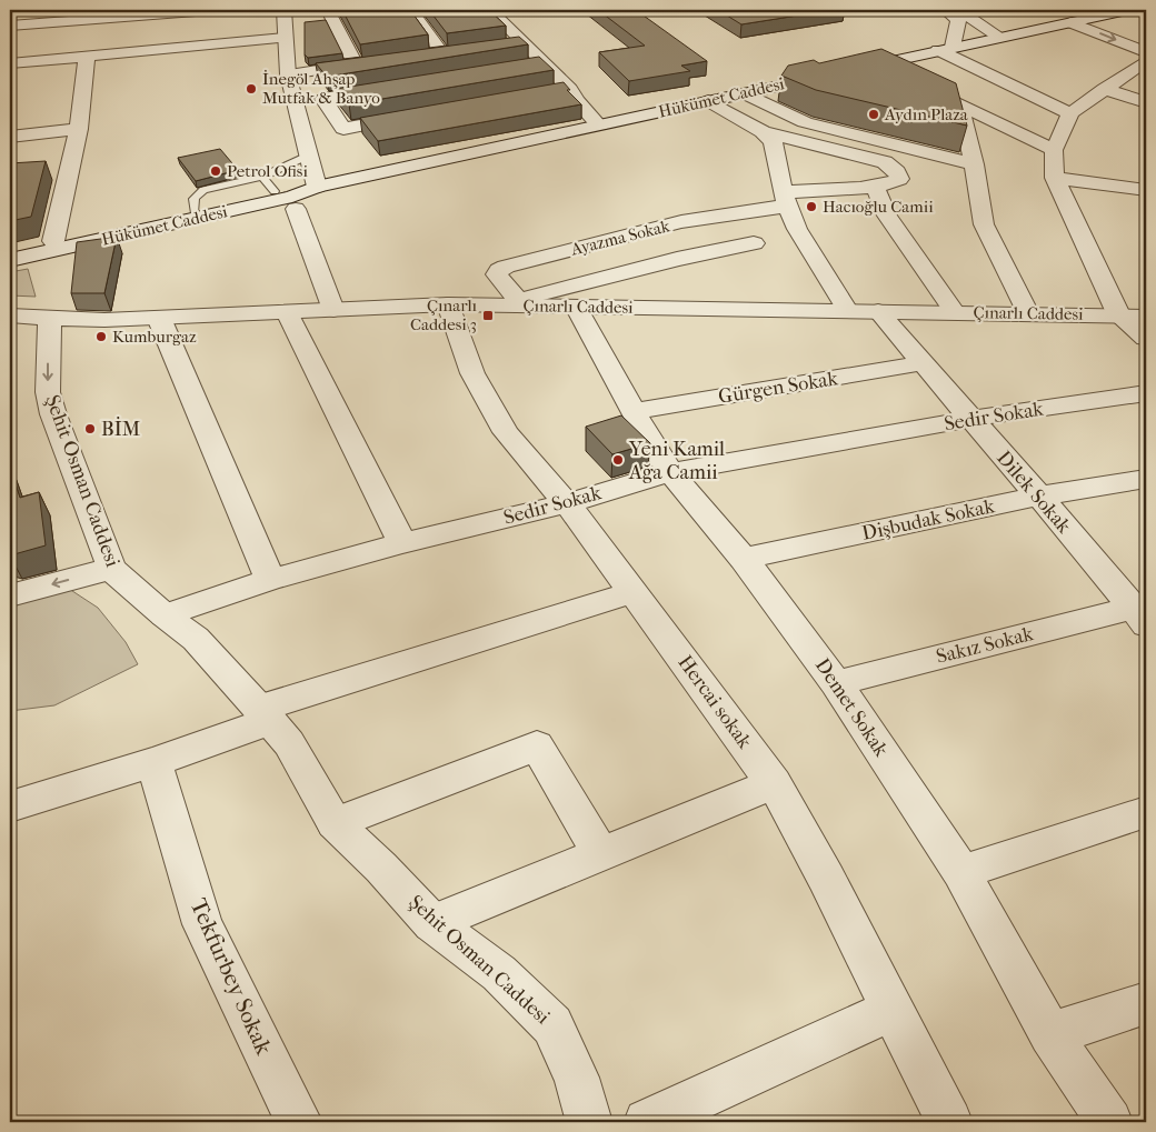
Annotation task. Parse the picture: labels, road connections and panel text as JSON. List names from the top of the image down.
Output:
{
  "streets": {
    "street": [
      "Hükümet Caddesi",
      "Ayazma Sokak",
      "Çınarlı Caddesi",
      "Gürgen Sokak",
      "Sedir Sokak",
      "Şehit Osman Caddesi",
      "Dilek Sokak",
      "Dişbudak Sokak",
      "Sakız Sokak",
      "Hercai sokak",
      "Demet Sokak",
      "Tekfurbey Sokak"
    ]
  },
  "crossings": [
    ["Ayazma Sokak", "Çınarlı Caddesi"],
    ["Çınarlı Caddesi", "Şehit Osman Caddesi"],
    ["Çınarlı Caddesi", "Dilek Sokak"],
    ["Çınarlı Caddesi", "Hercai sokak"],
    ["Çınarlı Caddesi", "Demet Sokak"],
    ["Gürgen Sokak", "Dilek Sokak"],
    ["Gürgen Sokak", "Demet Sokak"],
    ["Sedir Sokak", "Şehit Osman Caddesi"],
    ["Sedir Sokak", "Dilek Sokak"],
    ["Sedir Sokak", "Hercai sokak"],
    ["Sedir Sokak", "Demet Sokak"],
    ["Dilek Sokak", "Dişbudak Sokak"],
    ["Dilek Sokak", "Sakız Sokak"],
    ["Dişbudak Sokak", "Demet Sokak"],
    ["Sakız Sokak", "Demet Sokak"]
  ],
  "places": {
    "other": [
      "İnegöl Ahşap Mutfak & Banyo",
      "Aydın Plaza",
      "Petrol Ofisi",
      "Hacıoğlu Camii",
      "Kumburgaz",
      "BİM",
      "Yeni Kamil Ağa Camii"
    ],
    "transit": ["Çınarlı Caddesi 3"]
  }
}
